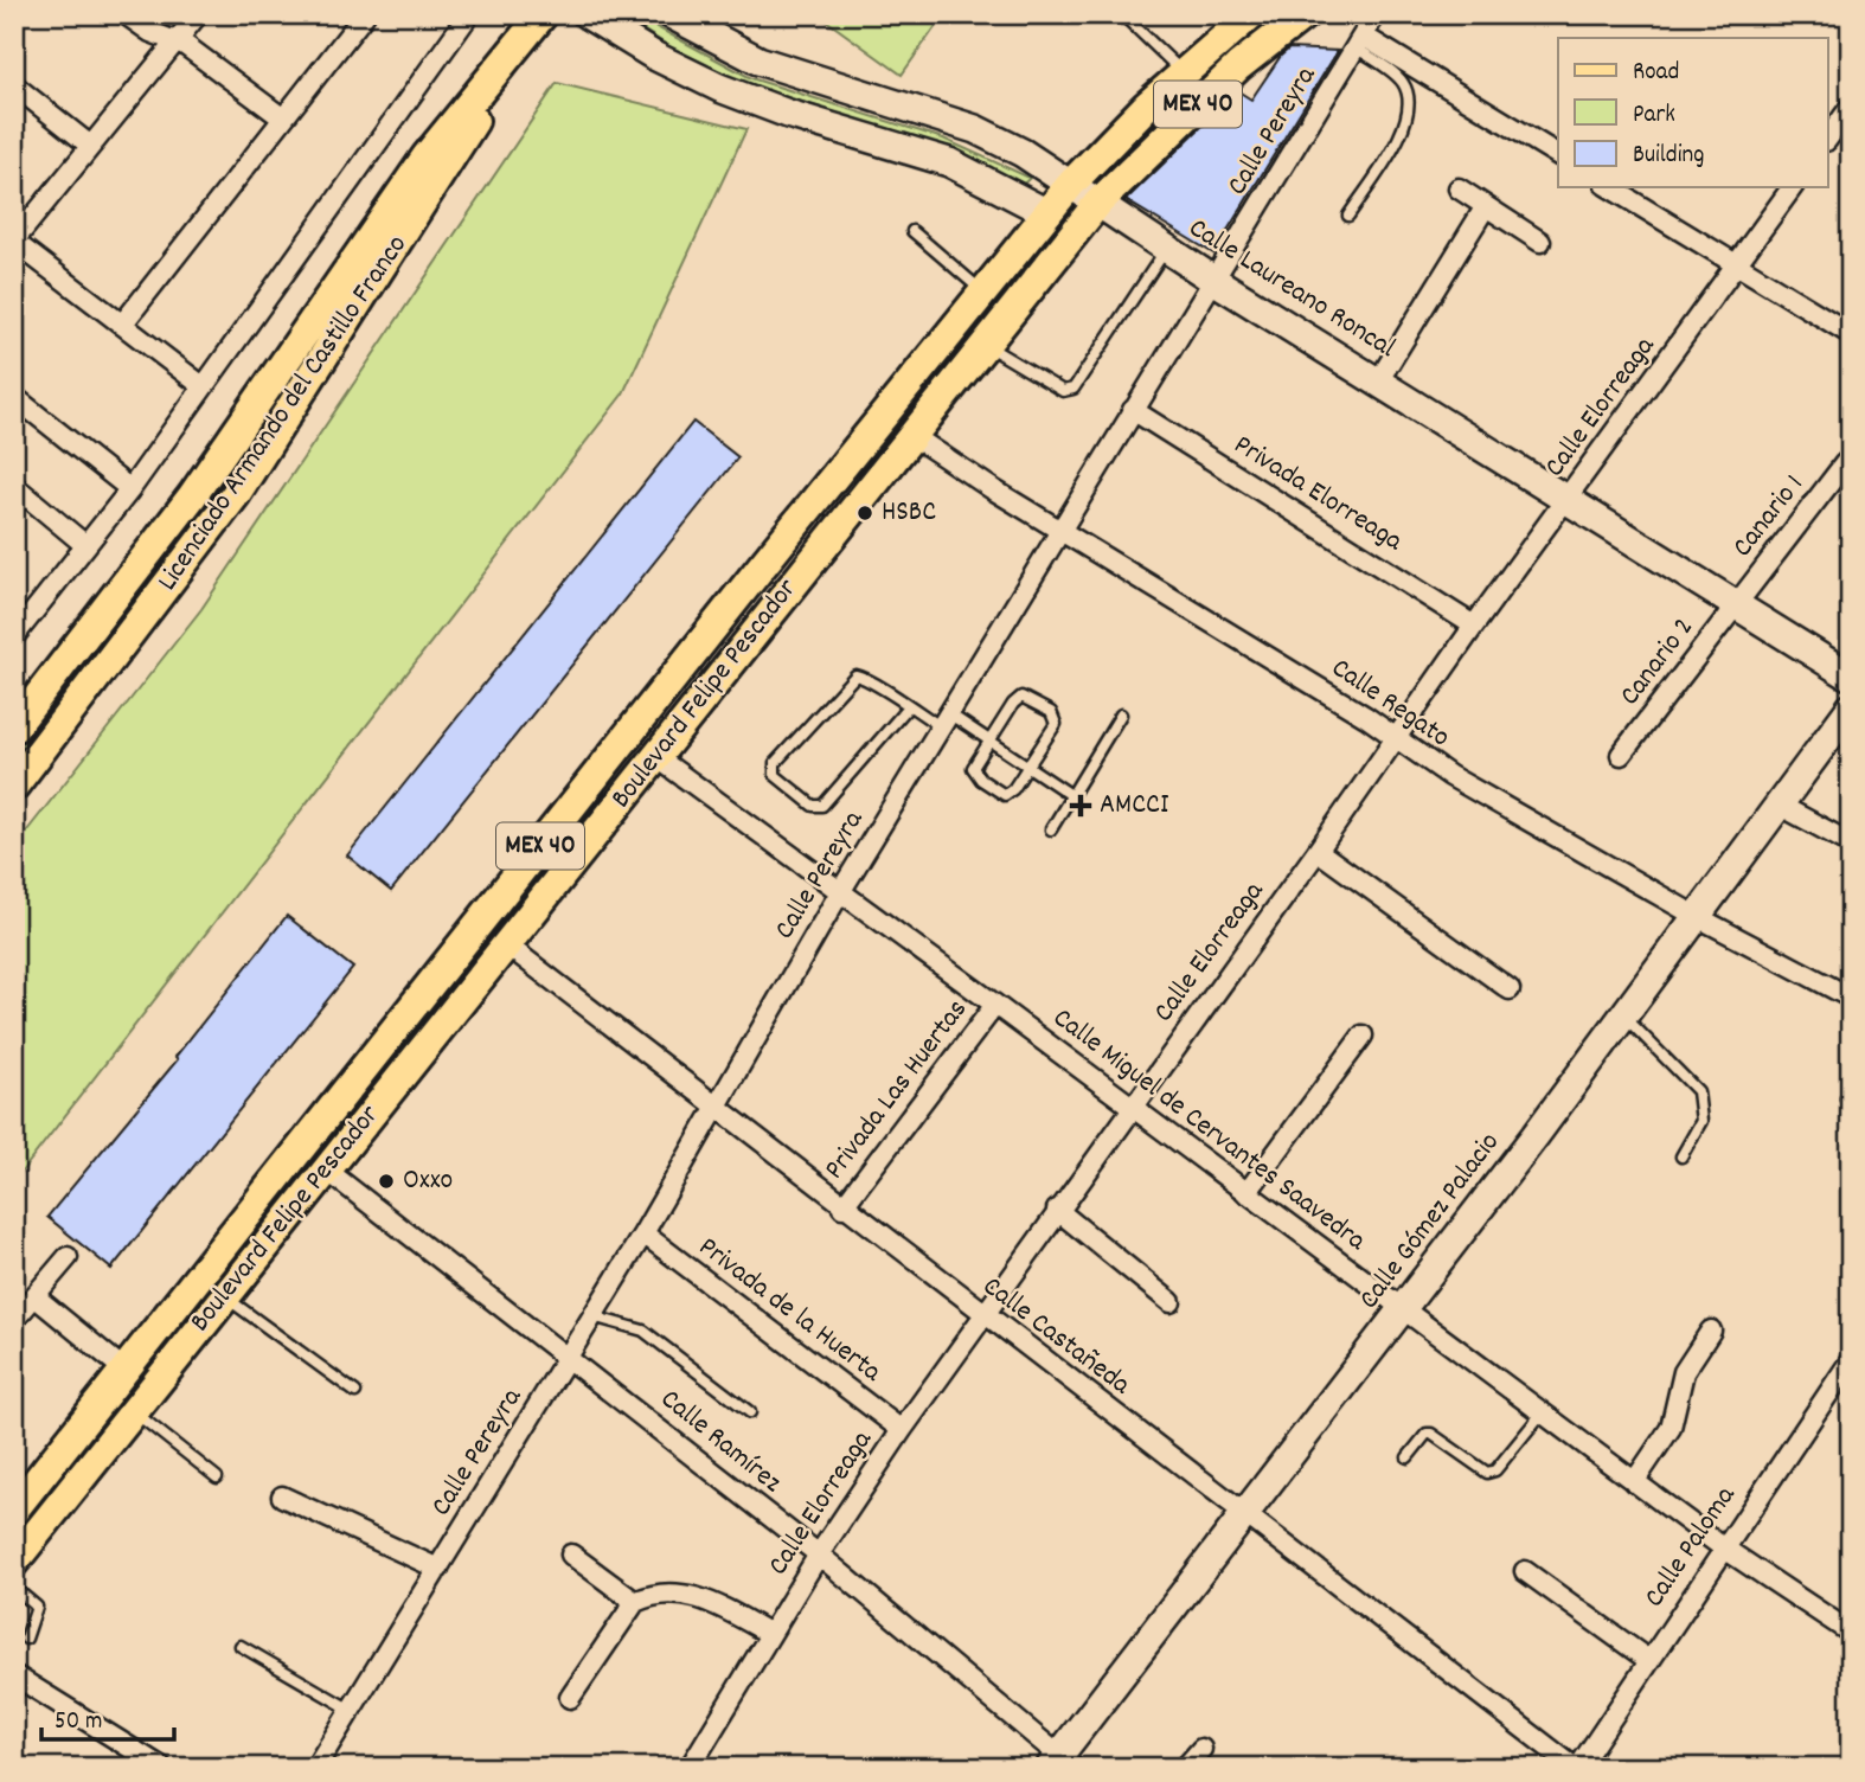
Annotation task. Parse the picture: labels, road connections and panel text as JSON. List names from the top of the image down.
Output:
{
  "streets": {
    "main road": ["MEX 40", "Licenciado Armando del Castillo Franco", "Boulevard Felipe Pescador"],
    "street": [
      "Calle Pereyra",
      "Calle Laureano Roncal",
      "Calle Elorreaga",
      "Privada Elorreaga",
      "Canario 1",
      "Canario 2",
      "Calle Regato",
      "Privada Las Huertas",
      "Calle Miguel de Cervantes Saavedra",
      "Calle Gómez Palacio",
      "Privada de la Huerta",
      "Calle Castañeda",
      "Calle Ramírez",
      "Calle Paloma"
    ]
  },
  "crossings": [
    ["Calle Pereyra", "Calle Laureano Roncal"],
    ["Calle Pereyra", "Privada Elorreaga"],
    ["Calle Pereyra", "Calle Regato"],
    ["Calle Pereyra", "Calle Miguel de Cervantes Saavedra"],
    ["Calle Pereyra", "Privada de la Huerta"],
    ["Calle Pereyra", "Calle Castañeda"],
    ["Calle Pereyra", "Calle Ramírez"],
    ["Calle Laureano Roncal", "Calle Elorreaga"],
    ["Calle Laureano Roncal", "Canario 1"],
    ["Calle Laureano Roncal", "Canario 2"],
    ["Calle Laureano Roncal", "Boulevard Felipe Pescador"],
    ["Calle Elorreaga", "Privada Elorreaga"],
    ["Calle Elorreaga", "Calle Regato"],
    ["Calle Elorreaga", "Calle Miguel de Cervantes Saavedra"],
    ["Calle Elorreaga", "Privada de la Huerta"],
    ["Calle Elorreaga", "Calle Castañeda"],
    ["Calle Elorreaga", "Calle Ramírez"],
    ["Canario 1", "Canario 2"],
    ["Boulevard Felipe Pescador", "Calle Regato"],
    ["Boulevard Felipe Pescador", "Calle Miguel de Cervantes Saavedra"],
    ["Boulevard Felipe Pescador", "Calle Castañeda"],
    ["Boulevard Felipe Pescador", "Calle Ramírez"],
    ["Calle Regato", "Calle Gómez Palacio"],
    ["Privada Las Huertas", "Calle Miguel de Cervantes Saavedra"],
    ["Privada Las Huertas", "Calle Castañeda"],
    ["Calle Miguel de Cervantes Saavedra", "Calle Gómez Palacio"],
    ["Calle Miguel de Cervantes Saavedra", "Calle Paloma"],
    ["Calle Gómez Palacio", "Calle Castañeda"],
    ["Calle Gómez Palacio", "Calle Ramírez"],
    ["Calle Castañeda", "Calle Paloma"]
  ],
  "places": {
    "other": ["HSBC", "Oxxo"],
    "health": ["AMCCI"]
  },
  "legend": ["Road", "Park", "Building"],
  "scale_bar": "50 m"
}
